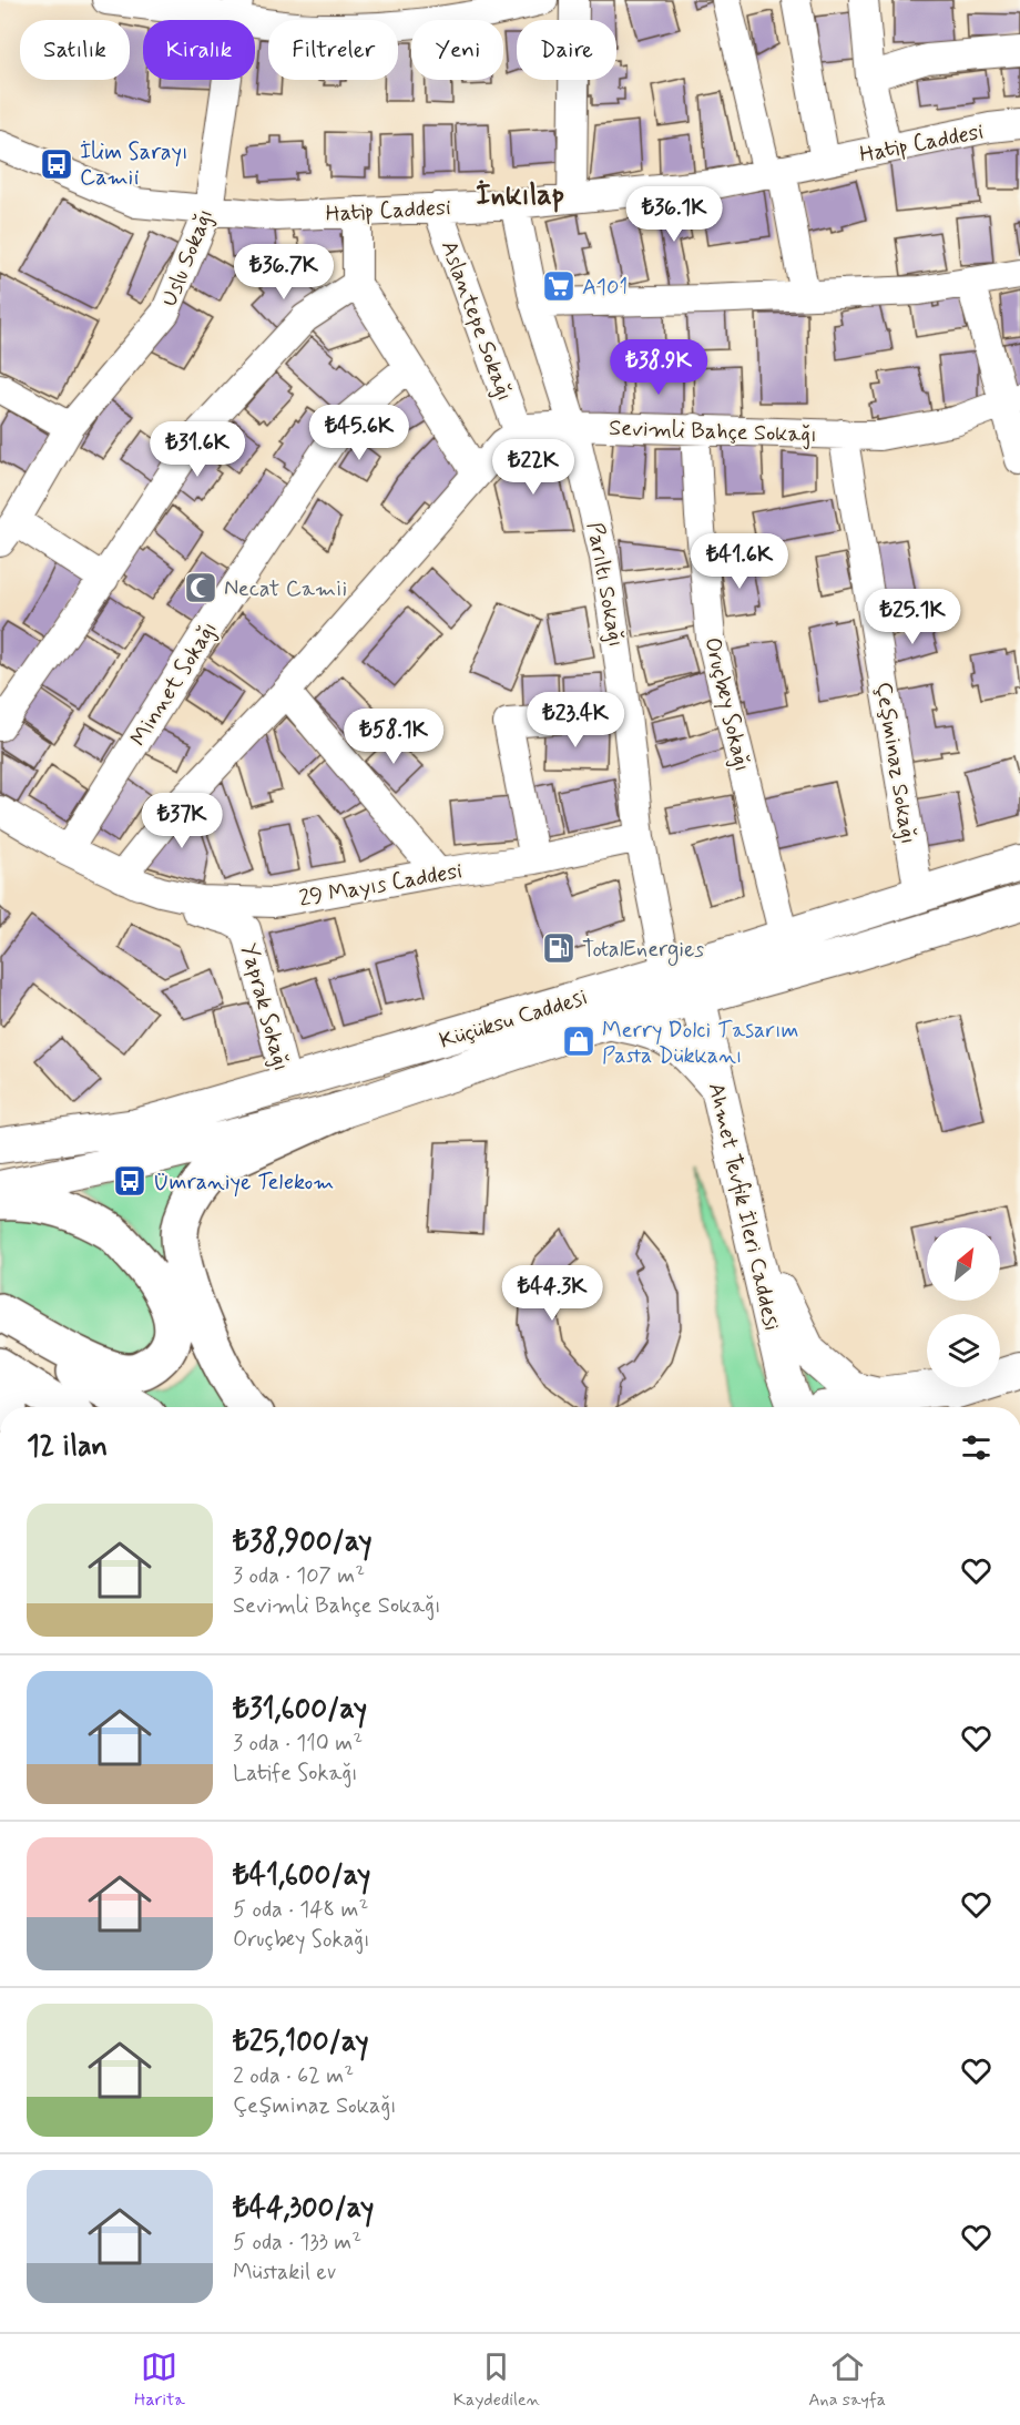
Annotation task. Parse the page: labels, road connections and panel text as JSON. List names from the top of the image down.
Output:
{
  "streets": {
    "main road": ["Küçüksu Caddesi", "Ahmet Tevfik İleri Caddesi"],
    "street": [
      "Hatip Caddesi",
      "Uslu Sokağı",
      "Aslantepe Sokağı",
      "Sevimli Bahçe Sokağı",
      "Parıltı Sokağı",
      "Minnet Sokağı",
      "Oruçbey Sokağı",
      "Çeşminaz Sokağı",
      "29 Mayıs Caddesi",
      "Yaprak Sokağı"
    ]
  },
  "crossings": [
    ["Hatip Caddesi", "Uslu Sokağı"],
    ["Hatip Caddesi", "Aslantepe Sokağı"],
    ["Hatip Caddesi", "Parıltı Sokağı"],
    ["Aslantepe Sokağı", "Sevimli Bahçe Sokağı"],
    ["Sevimli Bahçe Sokağı", "Parıltı Sokağı"],
    ["Sevimli Bahçe Sokağı", "Oruçbey Sokağı"],
    ["Sevimli Bahçe Sokağı", "Çeşminaz Sokağı"],
    ["Sevimli Bahçe Sokağı", "29 Mayıs Caddesi"],
    ["Parıltı Sokağı", "29 Mayıs Caddesi"],
    ["Parıltı Sokağı", "Küçüksu Caddesi"],
    ["Minnet Sokağı", "29 Mayıs Caddesi"],
    ["Oruçbey Sokağı", "Küçüksu Caddesi"],
    ["Çeşminaz Sokağı", "Küçüksu Caddesi"],
    ["29 Mayıs Caddesi", "Yaprak Sokağı"],
    ["Yaprak Sokağı", "Küçüksu Caddesi"]
  ],
  "districts": ["İnkılap"],
  "places": {
    "bus stop": ["İlim Sarayı Camii", "Ümraniye Telekom"],
    "supermarket": ["A101"],
    "mosque": ["Necat Camii"],
    "fuel station": ["TotalEnergies"],
    "shop": ["Merry Dolci Tasarım Pasta Dükkanı"]
  },
  "north": "top right",
  "page": {
    "chip": [
      "Satılık",
      "Kiralık",
      "Filtreler",
      "Yeni",
      "Daire"
    ],
    "price": [
      "₺36.1K",
      "₺36.7K",
      "₺38.9K",
      "₺45.6K",
      "₺31.6K",
      "₺22K",
      "₺41.6K",
      "₺25.1K",
      "₺23.4K",
      "₺58.1K",
      "₺37K",
      "₺44.3K"
    ],
    "heading": "12 ilan",
    "list": [
      {
        "name": "₺38,900/ay",
        "note": "3 oda · 107 m² · Sevimli Bahçe Sokağı"
      },
      {
        "name": "₺31,600/ay",
        "note": "3 oda · 110 m² · Latife Sokağı"
      },
      {
        "name": "₺41,600/ay",
        "note": "5 oda · 148 m² · Oruçbey Sokağı"
      },
      {
        "name": "₺25,100/ay",
        "note": "2 oda · 62 m² · Çeşminaz Sokağı"
      },
      {
        "name": "₺44,300/ay",
        "note": "5 oda · 133 m² · Müstakil ev"
      }
    ],
    "tabs": ["Harita", "Kaydedilen", "Ana sayfa"]
  }
}
